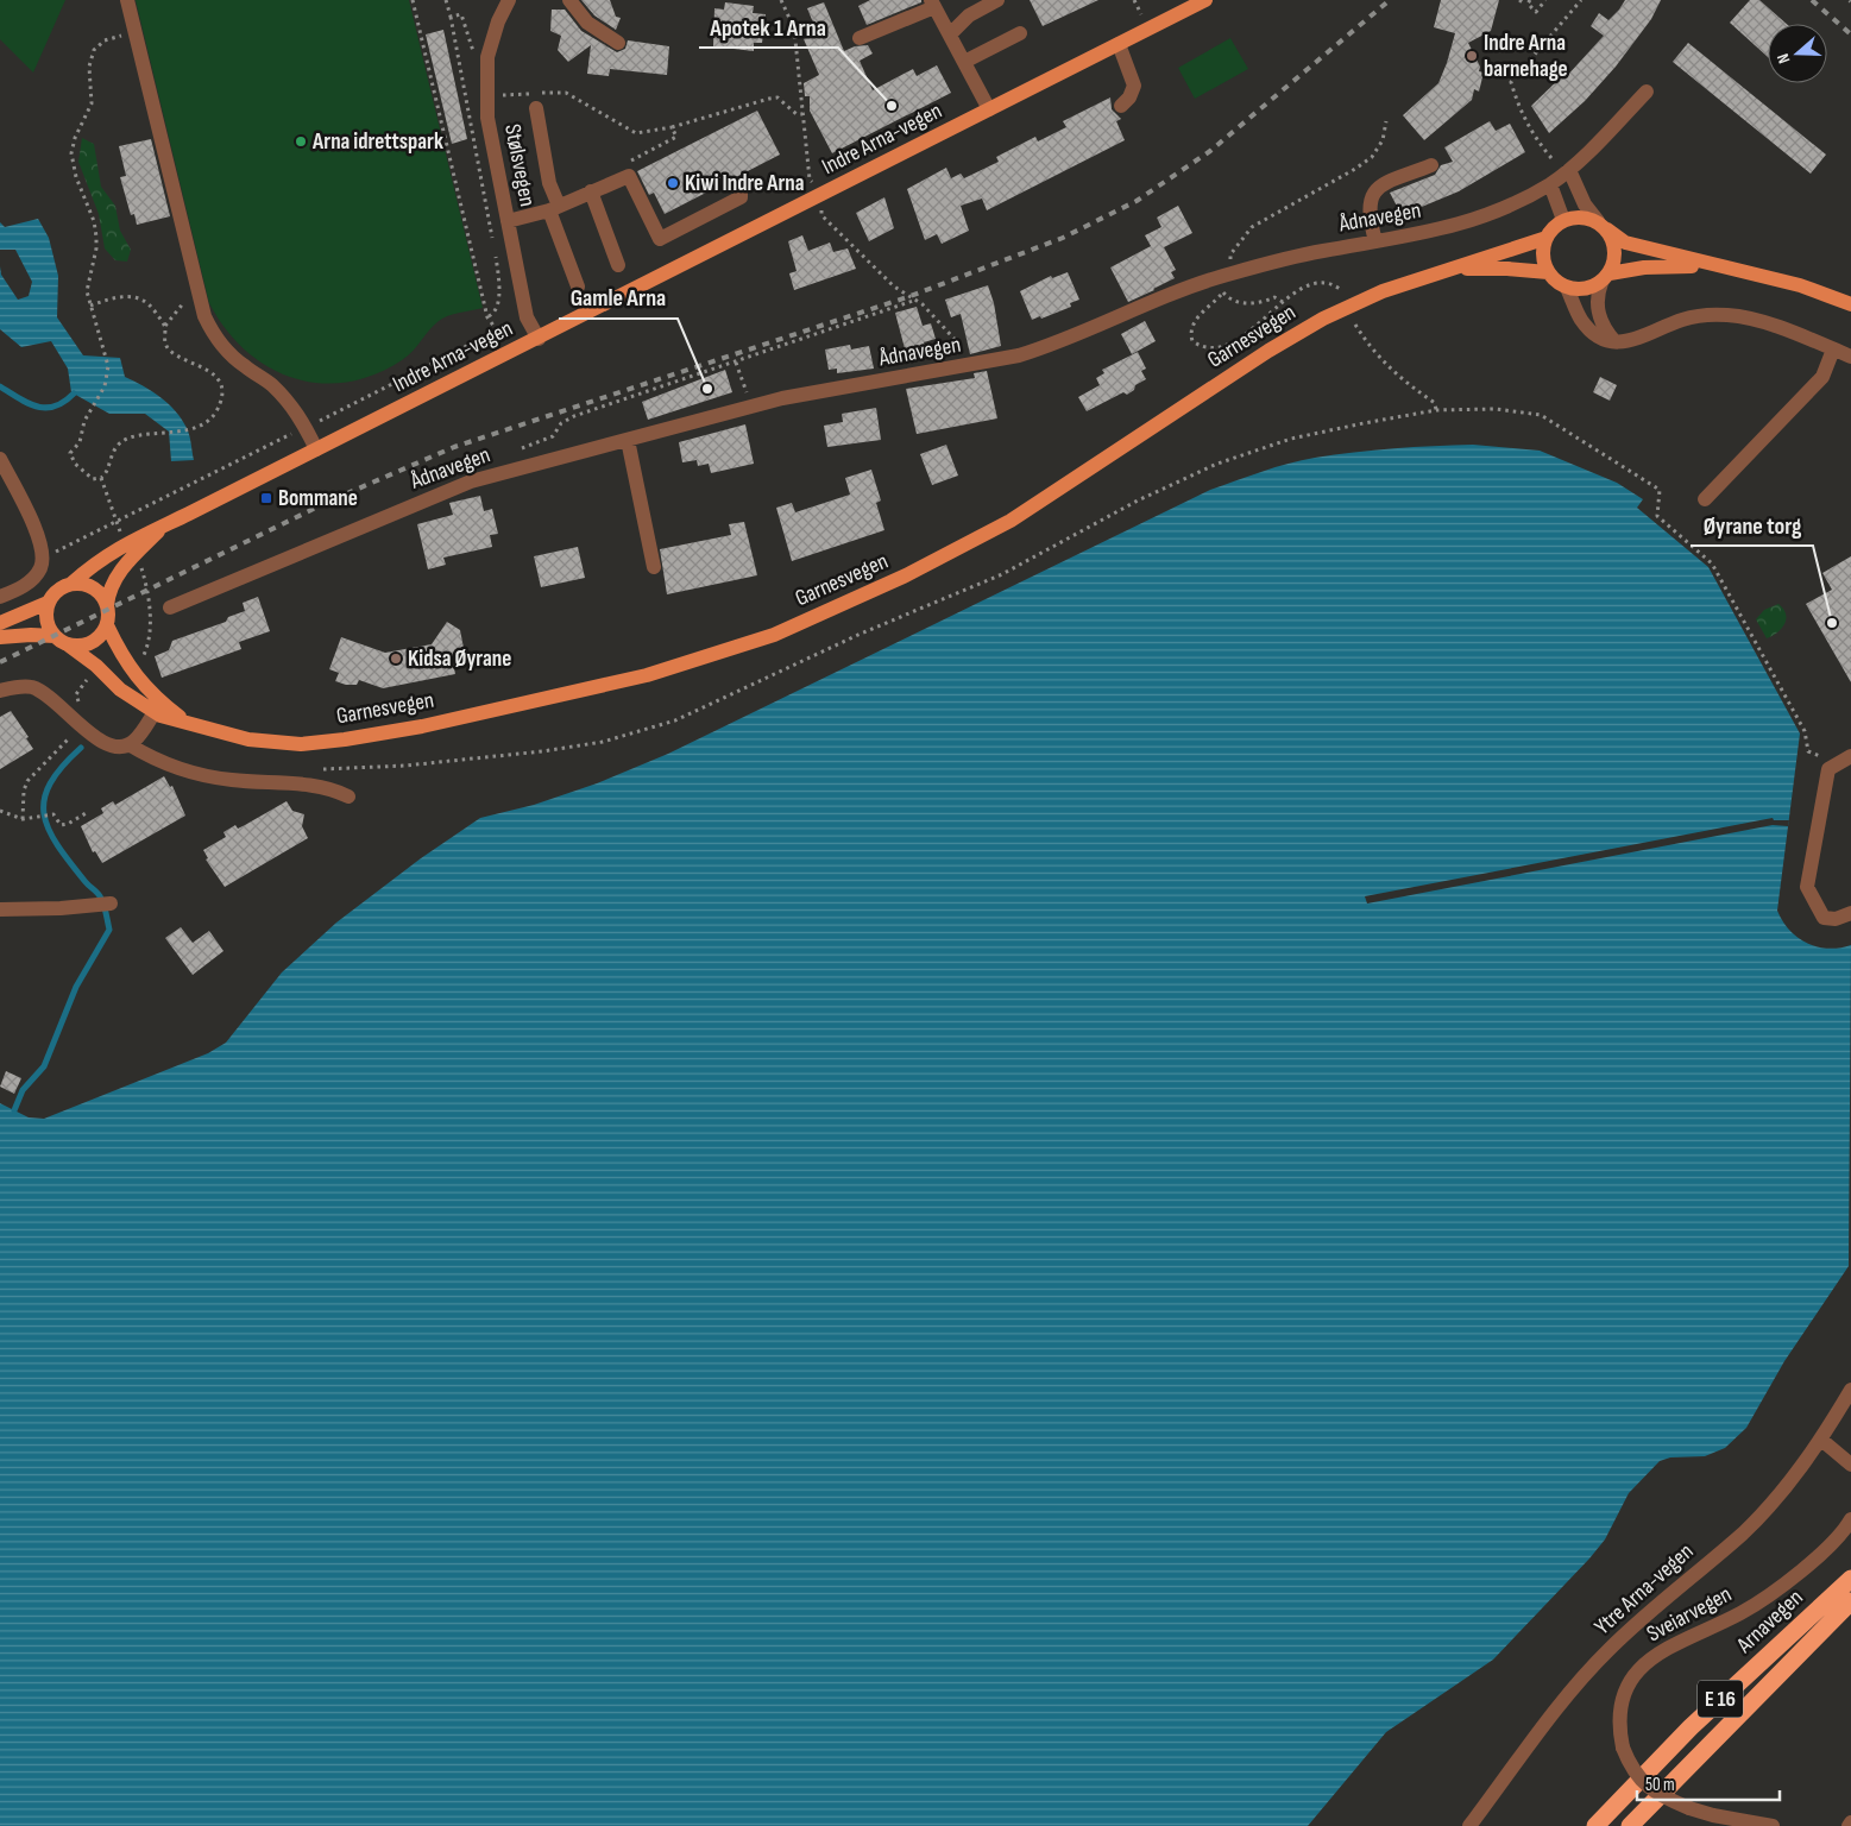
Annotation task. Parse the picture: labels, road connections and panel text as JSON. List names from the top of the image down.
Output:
{
  "streets": {
    "highway": ["Arnavegen", "E 16"],
    "main road": ["Indre Arna-vegen", "Garnesvegen"],
    "street": [
      "Stølsvegen",
      "Ådnavegen",
      "Ytre Arna-vegen",
      "Sveiarvegen"
    ]
  },
  "crossings": [
    ["Indre Arna-vegen", "Stølsvegen"],
    ["Indre Arna-vegen", "Garnesvegen"]
  ],
  "places": {
    "other": [
      "Indre Arna barnehage",
      "Apotek 1 Arna",
      "Arna idrettspark",
      "Kiwi Indre Arna",
      "Gamle Arna",
      "Øyrane torg",
      "Kidsa Øyrane"
    ],
    "transit": ["Bommane"]
  },
  "scale_bar": "50 m",
  "north": "left"
}
